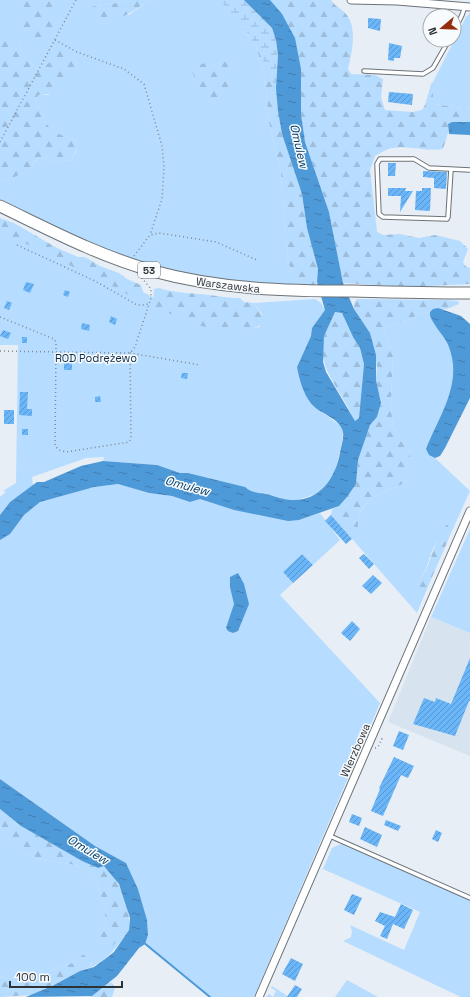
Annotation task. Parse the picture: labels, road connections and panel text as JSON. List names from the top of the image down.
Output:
{
  "streets": {
    "main road": ["53", "Warszawska"],
    "street": ["Wierzbowa"]
  },
  "water": ["Omulew"],
  "parks": ["ROD Podrężewo"],
  "scale_bar": "100 m",
  "north": "left"
}
